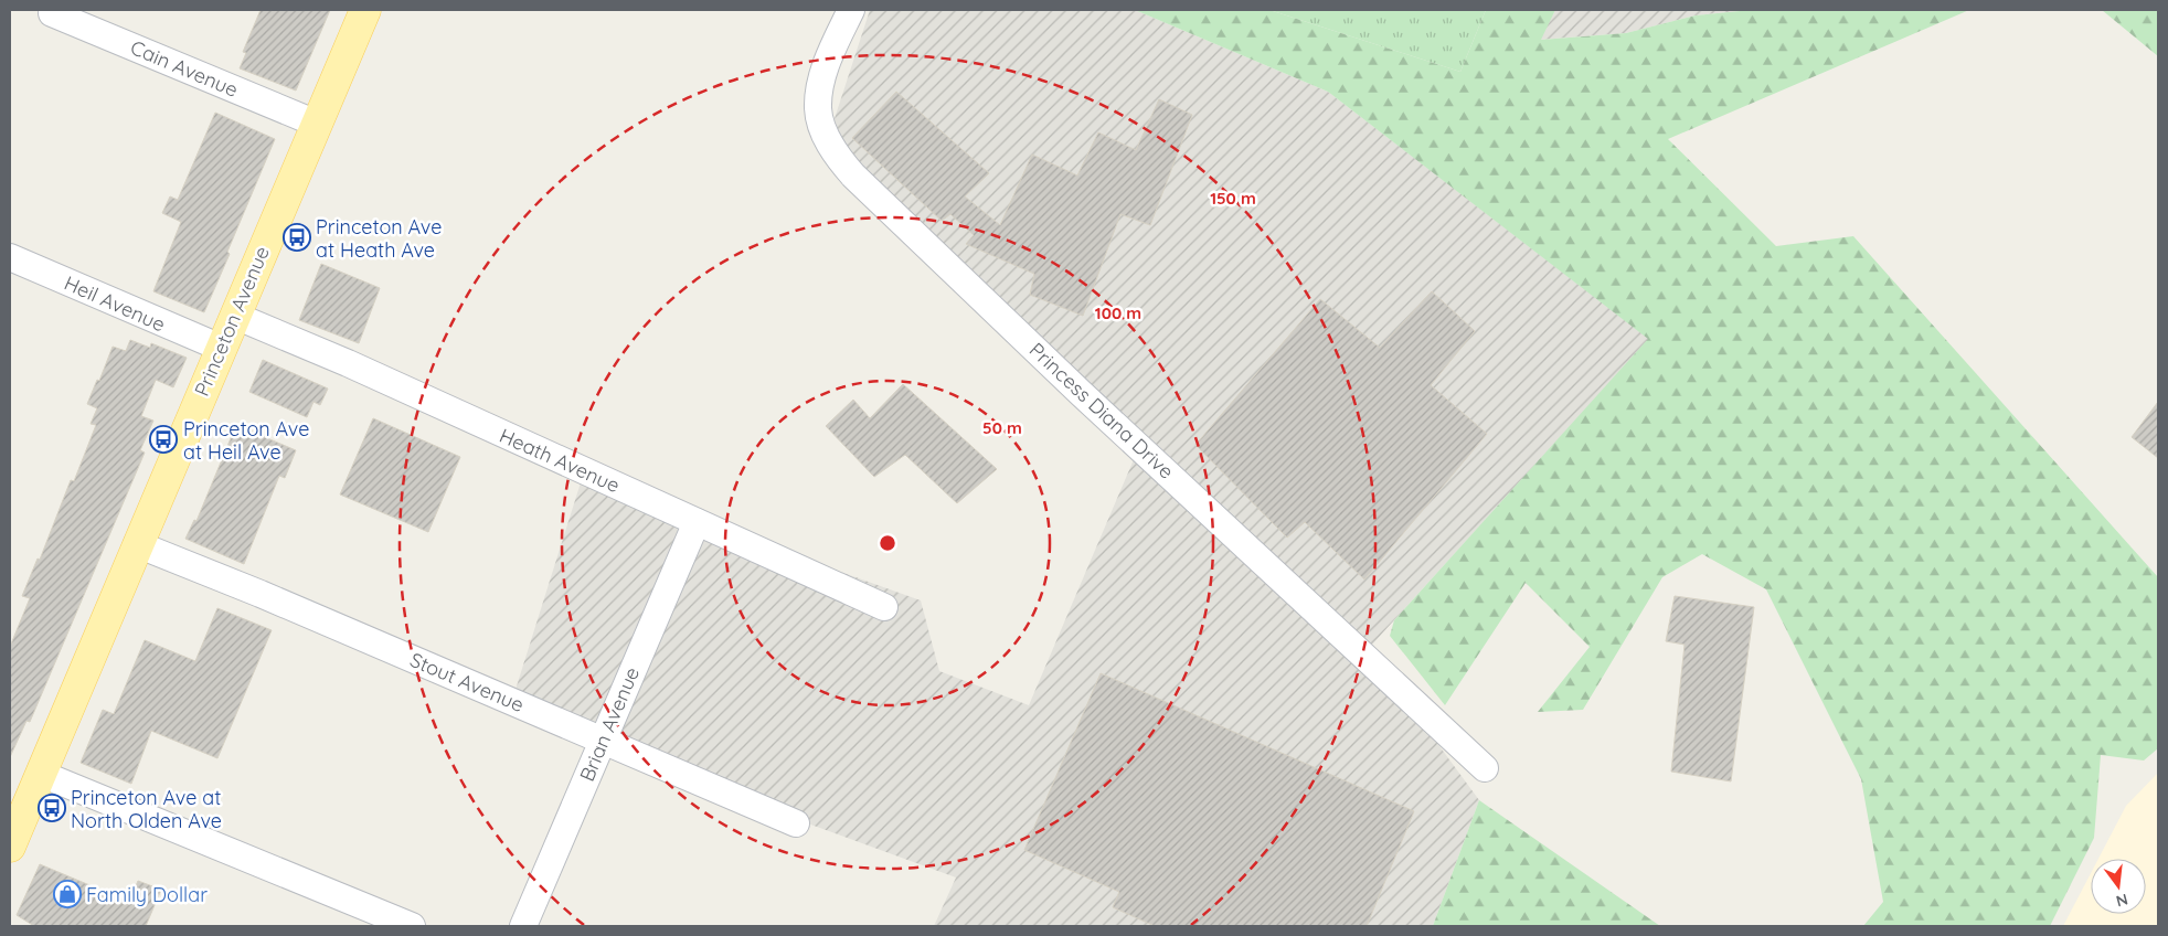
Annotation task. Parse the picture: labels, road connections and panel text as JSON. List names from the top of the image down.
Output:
{
  "streets": {
    "main road": ["Princeton Avenue"],
    "street": [
      "Cain Avenue",
      "Heil Avenue",
      "Princess Diana Drive",
      "Heath Avenue",
      "Stout Avenue",
      "Brian Avenue"
    ]
  },
  "crossings": [
    ["Cain Avenue", "Princeton Avenue"],
    ["Heil Avenue", "Princeton Avenue"],
    ["Princeton Avenue", "Heath Avenue"],
    ["Princeton Avenue", "Stout Avenue"],
    ["Heath Avenue", "Brian Avenue"],
    ["Stout Avenue", "Brian Avenue"]
  ],
  "places": {
    "bus stop": ["Princeton Ave at Heath Ave", "Princeton Ave at Heil Ave", "Princeton Ave at North Olden Ave"],
    "shop": ["Family Dollar"]
  },
  "north": "bottom",
  "rings": ["150 m", "100 m", "50 m"]
}
